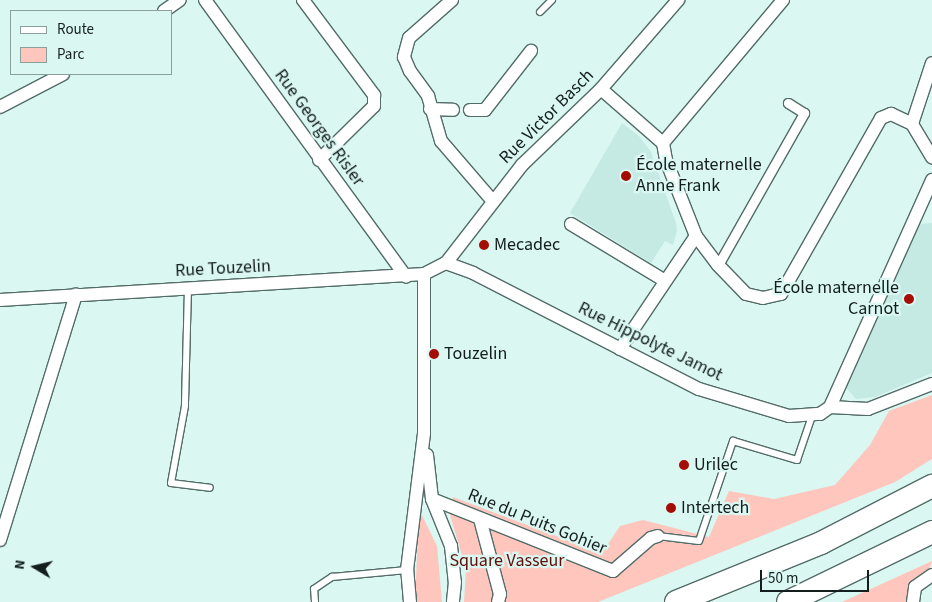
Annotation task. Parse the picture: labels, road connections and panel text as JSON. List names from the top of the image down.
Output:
{
  "streets": {
    "street": [
      "Rue Victor Basch",
      "Rue Georges Risler",
      "Rue Touzelin",
      "Rue Hippolyte Jamot",
      "Rue du Puits Gohier"
    ]
  },
  "crossings": [
    ["Rue Victor Basch", "Rue Touzelin"],
    ["Rue Victor Basch", "Rue Hippolyte Jamot"],
    ["Rue Georges Risler", "Rue Touzelin"],
    ["Rue Touzelin", "Rue Hippolyte Jamot"],
    ["Rue Hippolyte Jamot", "Rue du Puits Gohier"]
  ],
  "parks": ["Square Vasseur"],
  "places": [
    "École maternelle Anne Frank",
    "Mecadec",
    "École maternelle Carnot",
    "Touzelin",
    "Urilec",
    "Intertech"
  ],
  "legend": ["Route", "Parc"],
  "scale_bar": "50 m",
  "north": "left"
}
